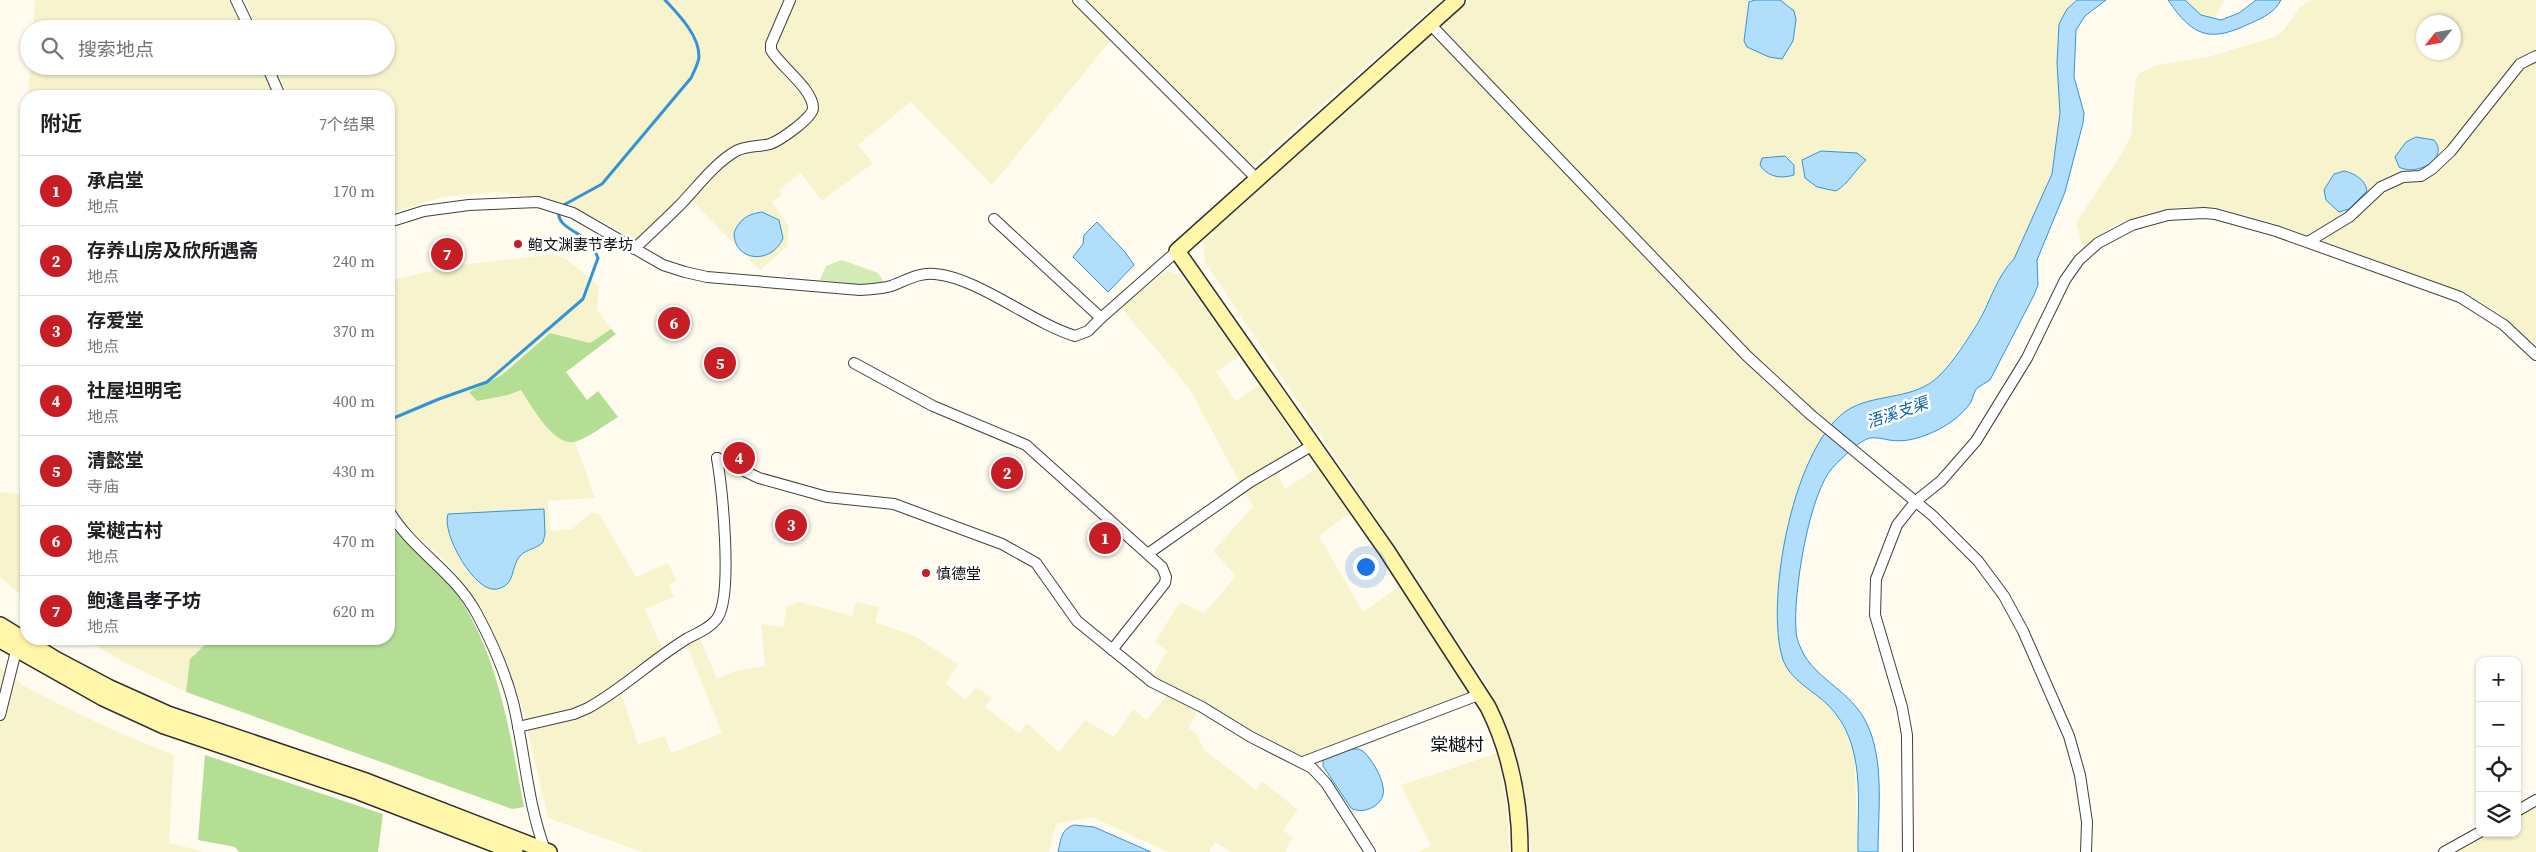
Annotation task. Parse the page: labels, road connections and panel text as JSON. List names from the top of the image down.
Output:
{
  "districts": ["棠樾村"],
  "water": ["浯溪支渠"],
  "places": ["鲍文渊妻节孝坊", "慎德堂"],
  "north": "bottom left",
  "page": {
    "search": "搜索地点",
    "heading": ["附近", "7个结果"],
    "list": [
      {
        "mark": "1",
        "name": "承启堂",
        "note": "地点",
        "value": "170 m"
      },
      {
        "mark": "2",
        "name": "存养山房及欣所遇斋",
        "note": "地点",
        "value": "240 m"
      },
      {
        "mark": "3",
        "name": "存爱堂",
        "note": "地点",
        "value": "370 m"
      },
      {
        "mark": "4",
        "name": "社屋坦明宅",
        "note": "地点",
        "value": "400 m"
      },
      {
        "mark": "5",
        "name": "清懿堂",
        "note": "寺庙",
        "value": "430 m"
      },
      {
        "mark": "6",
        "name": "棠樾古村",
        "note": "地点",
        "value": "470 m"
      },
      {
        "mark": "7",
        "name": "鲍逢昌孝子坊",
        "note": "地点",
        "value": "620 m"
      }
    ],
    "pins": [
      "7",
      "6",
      "5",
      "4",
      "2",
      "3",
      "1"
    ],
    "map_buttons": ["+", "−"]
  }
}
